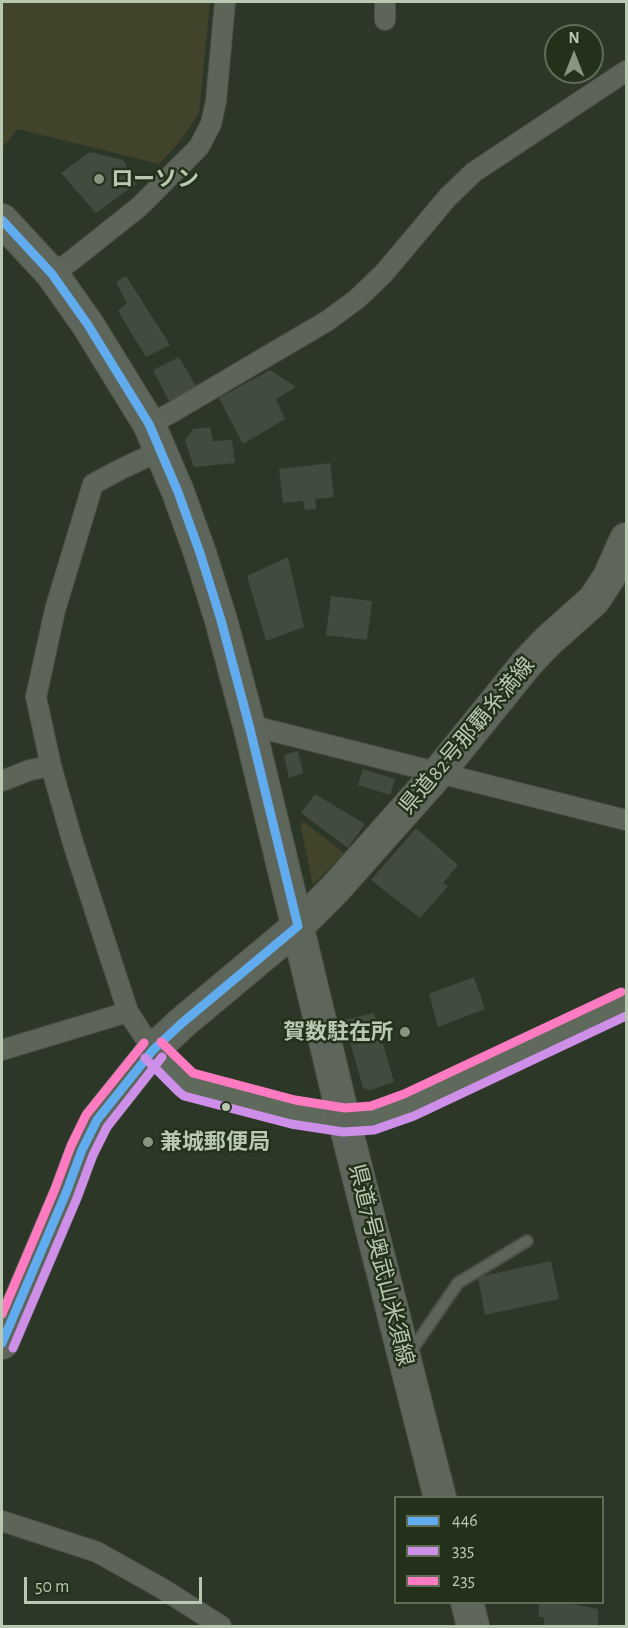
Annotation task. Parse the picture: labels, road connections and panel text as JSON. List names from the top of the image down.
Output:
{
  "streets": {
    "main road": ["県道82号那覇糸満線", "県道7号奥武山米須線"]
  },
  "crossings": [
    ["県道82号那覇糸満線", "県道7号奥武山米須線"]
  ],
  "places": ["ローソン", "賀数駐在所", "兼城郵便局"],
  "lines": ["transit line 446", "transit line 235", "transit line 335"],
  "legend": ["446", "335", "235"],
  "scale_bar": "50 m",
  "north": "top"
}
